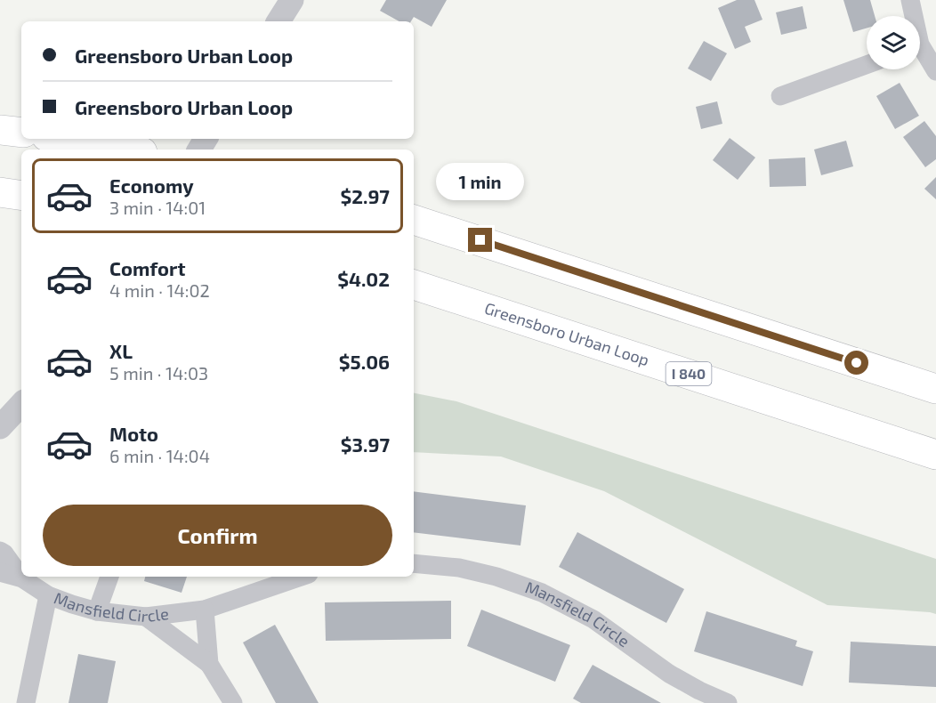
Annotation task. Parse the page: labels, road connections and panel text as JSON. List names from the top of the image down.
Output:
{
  "streets": {
    "highway": ["Greensboro Urban Loop", "I 840"],
    "street": ["Mansfield Circle"]
  },
  "page": {
    "banner": ["Greensboro Urban Loop", "Greensboro Urban Loop"],
    "list": [
      {
        "name": "Economy",
        "note": "3 min · 14:01",
        "value": "$2.97"
      },
      {
        "name": "Comfort",
        "note": "4 min · 14:02",
        "value": "$4.02"
      },
      {
        "name": "XL",
        "note": "5 min · 14:03",
        "value": "$5.06"
      },
      {
        "name": "Moto",
        "note": "6 min · 14:04",
        "value": "$3.97"
      }
    ],
    "bubble": "1 min",
    "buttons": "Confirm"
  }
}
